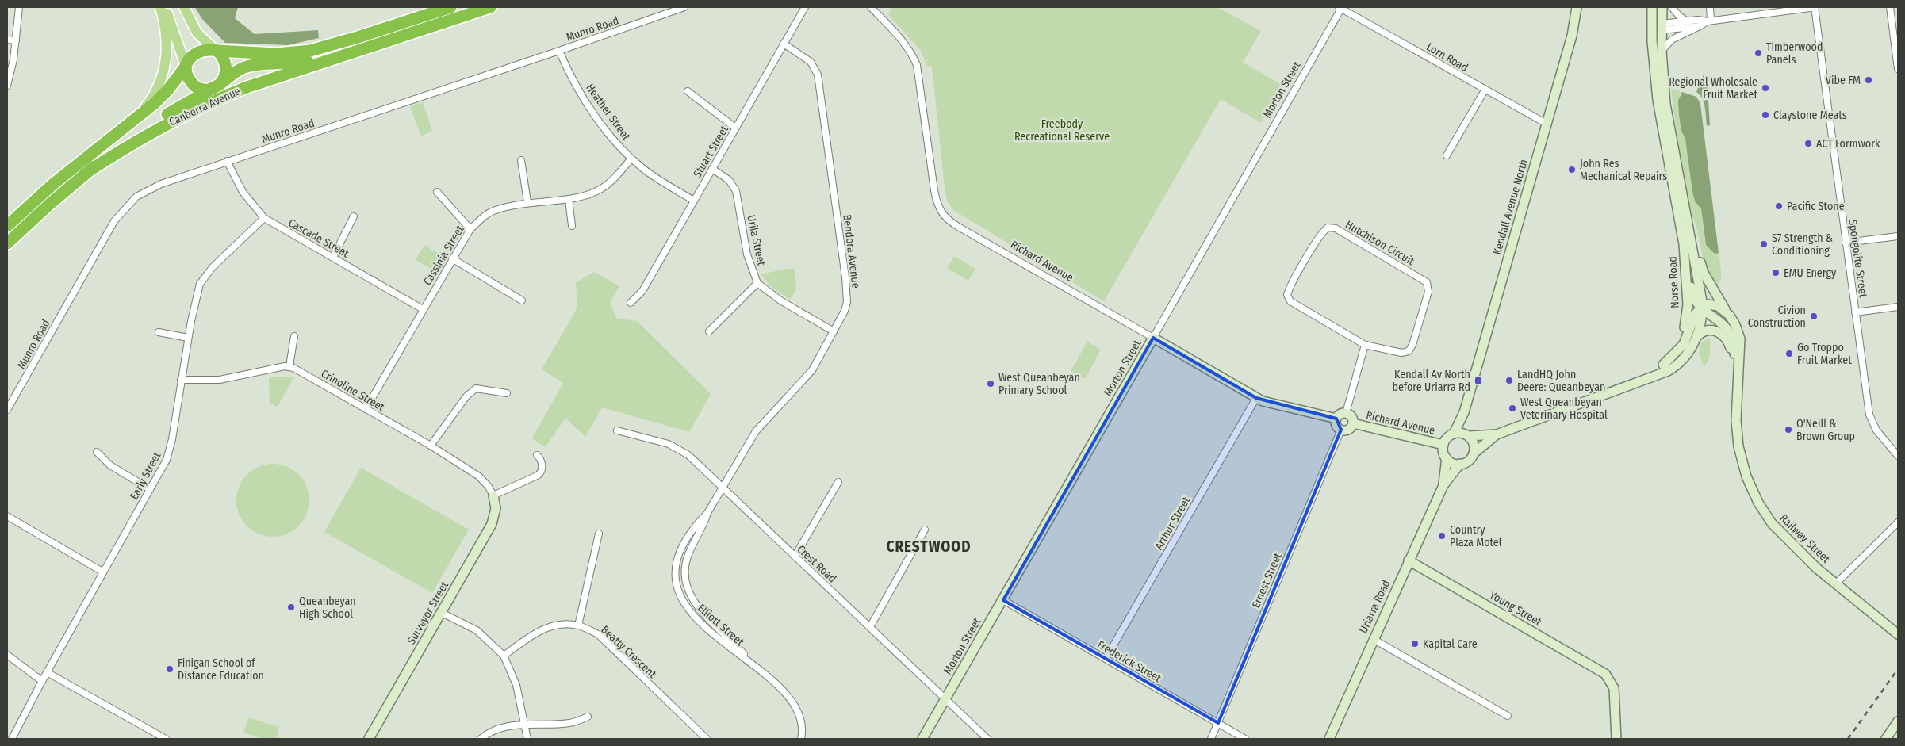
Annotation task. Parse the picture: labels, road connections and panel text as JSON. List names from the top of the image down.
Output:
{
  "streets": {
    "highway": ["Canberra Avenue"],
    "main road": [
      "Morton Street",
      "Kendall Avenue North",
      "Richard Avenue",
      "Norse Road",
      "Railway Street",
      "Uriarra Road",
      "Young Street",
      "Surveyor Street"
    ],
    "street": [
      "Munro Road",
      "Lorn Road",
      "Heather Street",
      "Stuart Street",
      "Cascade Street",
      "Urila Street",
      "Hutchison Circuit",
      "Bendora Avenue",
      "Cassinia Street",
      "Spongolite Street",
      "Crinoline Street",
      "Early Street",
      "Arthur Street",
      "Crest Road",
      "Ernest Street",
      "Elliott Street",
      "Beatty Crescent",
      "Frederick Street"
    ]
  },
  "crossings": [
    ["Munro Road", "Heather Street"],
    ["Munro Road", "Cascade Street"],
    ["Lorn Road", "Morton Street"],
    ["Lorn Road", "Kendall Avenue North"],
    ["Morton Street", "Richard Avenue"],
    ["Morton Street", "Crest Road"],
    ["Morton Street", "Frederick Street"],
    ["Heather Street", "Stuart Street"],
    ["Heather Street", "Cassinia Street"],
    ["Stuart Street", "Urila Street"],
    ["Stuart Street", "Bendora Avenue"],
    ["Kendall Avenue North", "Richard Avenue"],
    ["Kendall Avenue North", "Uriarra Road"],
    ["Cascade Street", "Cassinia Street"],
    ["Cascade Street", "Early Street"],
    ["Bendora Avenue", "Crest Road"],
    ["Bendora Avenue", "Elliott Street"],
    ["Cassinia Street", "Crinoline Street"],
    ["Richard Avenue", "Arthur Street"],
    ["Richard Avenue", "Ernest Street"],
    ["Richard Avenue", "Uriarra Road"],
    ["Norse Road", "Railway Street"],
    ["Crinoline Street", "Surveyor Street"],
    ["Arthur Street", "Frederick Street"],
    ["Crest Road", "Elliott Street"],
    ["Ernest Street", "Frederick Street"],
    ["Uriarra Road", "Young Street"]
  ],
  "districts": ["CRESTWOOD"],
  "parks": ["Freebody Recreational Reserve"],
  "places": {
    "other": [
      "Timberwood Panels",
      "Vibe FM",
      "Regional Wholesale Fruit Market",
      "Claystone Meats",
      "ACT Formwork",
      "John Res Mechanical Repairs",
      "Pacific Stone",
      "S7 Strength & Conditioning",
      "EMU Energy",
      "Civion Construction",
      "Go Troppo Fruit Market",
      "LandHQ John Deere: Queanbeyan",
      "West Queanbeyan Primary School",
      "West Queanbeyan Veterinary Hospital",
      "O'Neill & Brown Group",
      "Country Plaza Motel",
      "Queanbeyan High School",
      "Kapital Care",
      "Finigan School of Distance Education"
    ],
    "transit": ["Kendall Av North before Uriarra Rd"]
  }
}
